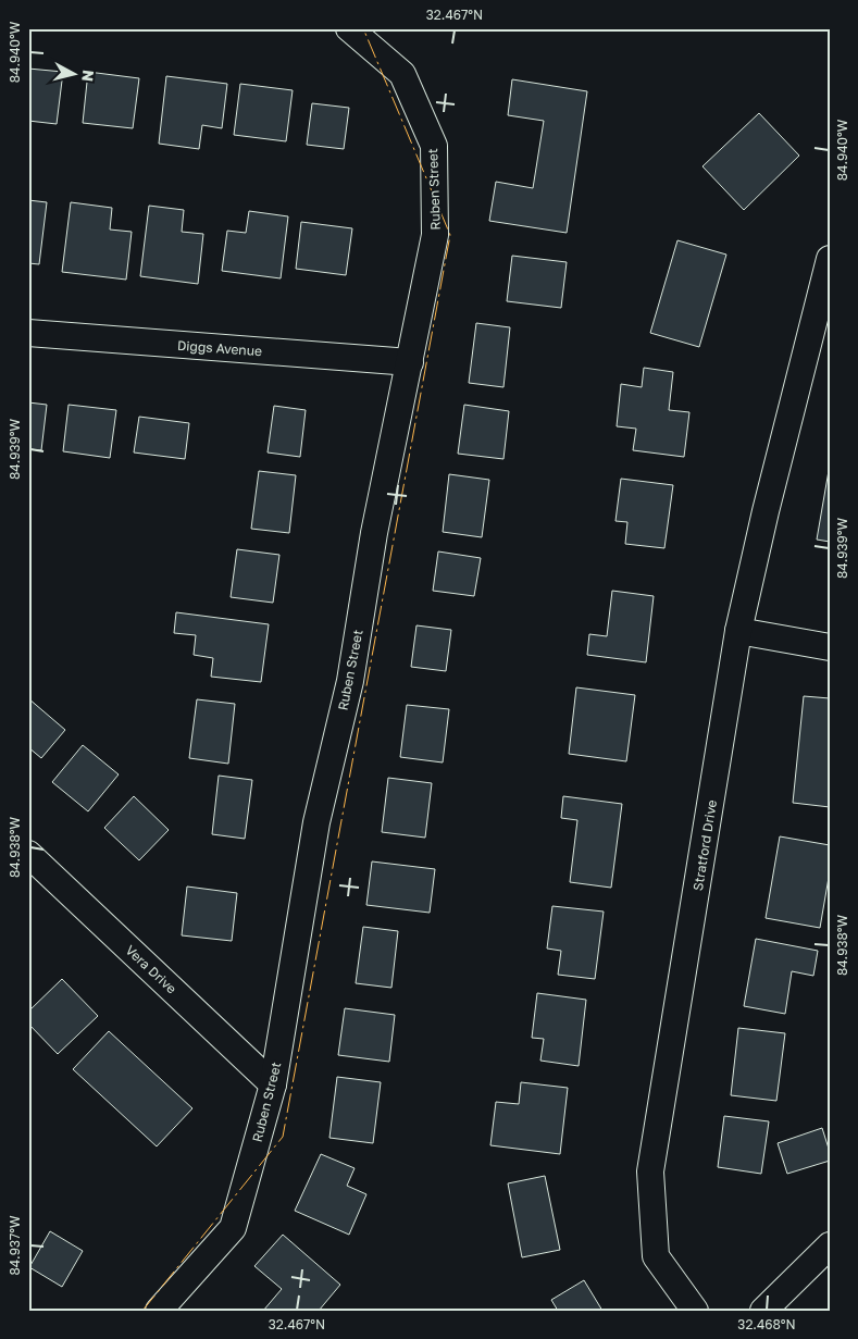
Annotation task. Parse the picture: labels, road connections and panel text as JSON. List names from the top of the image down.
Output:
{
  "streets": {
    "street": [
      "Ruben Street",
      "Diggs Avenue",
      "Stratford Drive",
      "Vera Drive"
    ]
  },
  "crossings": [
    ["Ruben Street", "Diggs Avenue"],
    ["Ruben Street", "Vera Drive"]
  ],
  "north": "right",
  "coordinates": [
    "32.467°N",
    "84.940°W",
    "84.939°W",
    "84.938°W",
    "84.937°W",
    "32.468°N"
  ]
}
